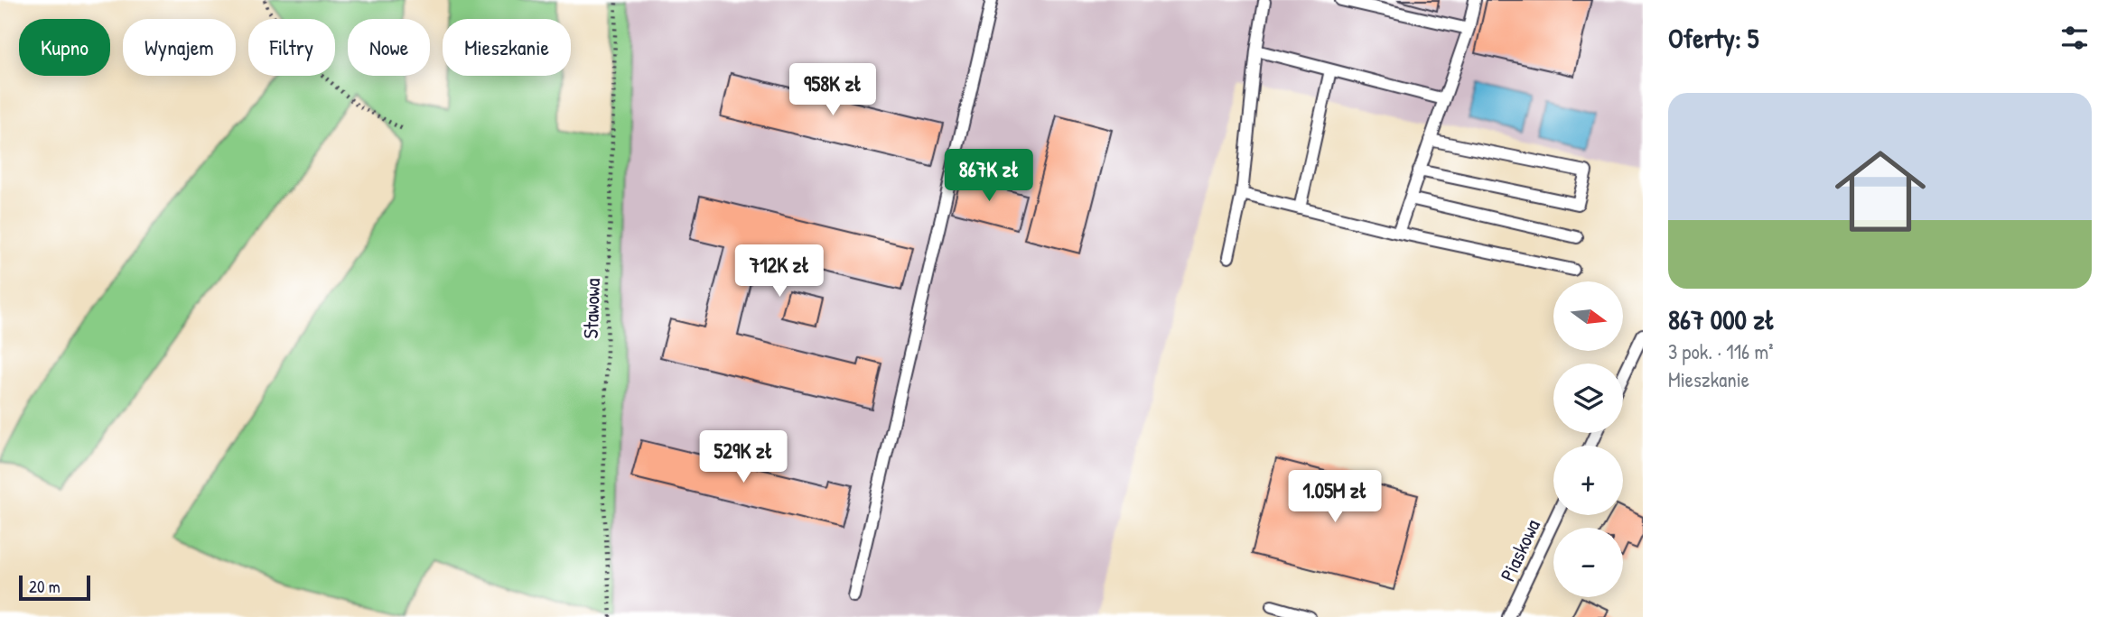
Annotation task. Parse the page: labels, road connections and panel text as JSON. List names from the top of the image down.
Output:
{
  "streets": {
    "lane": ["Piaskowa"],
    "path": ["Stawowa"]
  },
  "scale_bar": "20 m",
  "north": "right",
  "page": {
    "heading": "Oferty: 5",
    "chip": [
      "Kupno",
      "Wynajem",
      "Filtry",
      "Nowe",
      "Mieszkanie"
    ],
    "price": [
      "958K zł",
      "867K zł",
      "712K zł",
      "529K zł",
      "1.05M zł"
    ],
    "list": [
      {
        "name": "867 000 zł",
        "note": "3 pok. · 116 m² · Mieszkanie"
      }
    ],
    "map_buttons": ["+", "−"],
    "scale": "20 m"
  }
}
